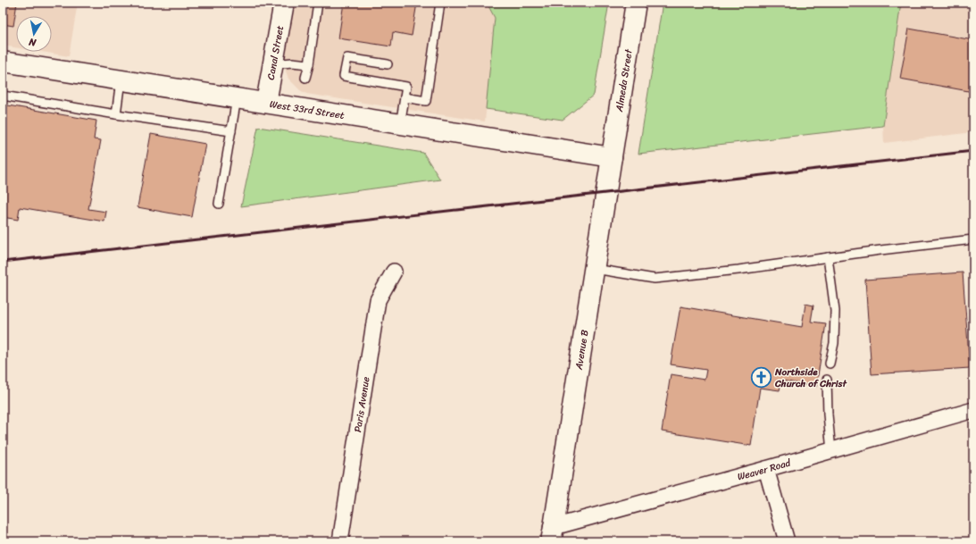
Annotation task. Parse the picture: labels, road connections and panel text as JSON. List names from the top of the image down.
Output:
{
  "streets": {
    "street": [
      "Canal Street",
      "Almeda Street",
      "West 33rd Street",
      "Avenue B",
      "Paris Avenue",
      "Weaver Road"
    ]
  },
  "crossings": [
    ["Canal Street", "West 33rd Street"],
    ["Almeda Street", "West 33rd Street"],
    ["Almeda Street", "Avenue B"],
    ["West 33rd Street", "Avenue B"],
    ["Avenue B", "Weaver Road"]
  ],
  "places": {
    "church": ["Northside Church of Christ"]
  },
  "north": "bottom"
}
